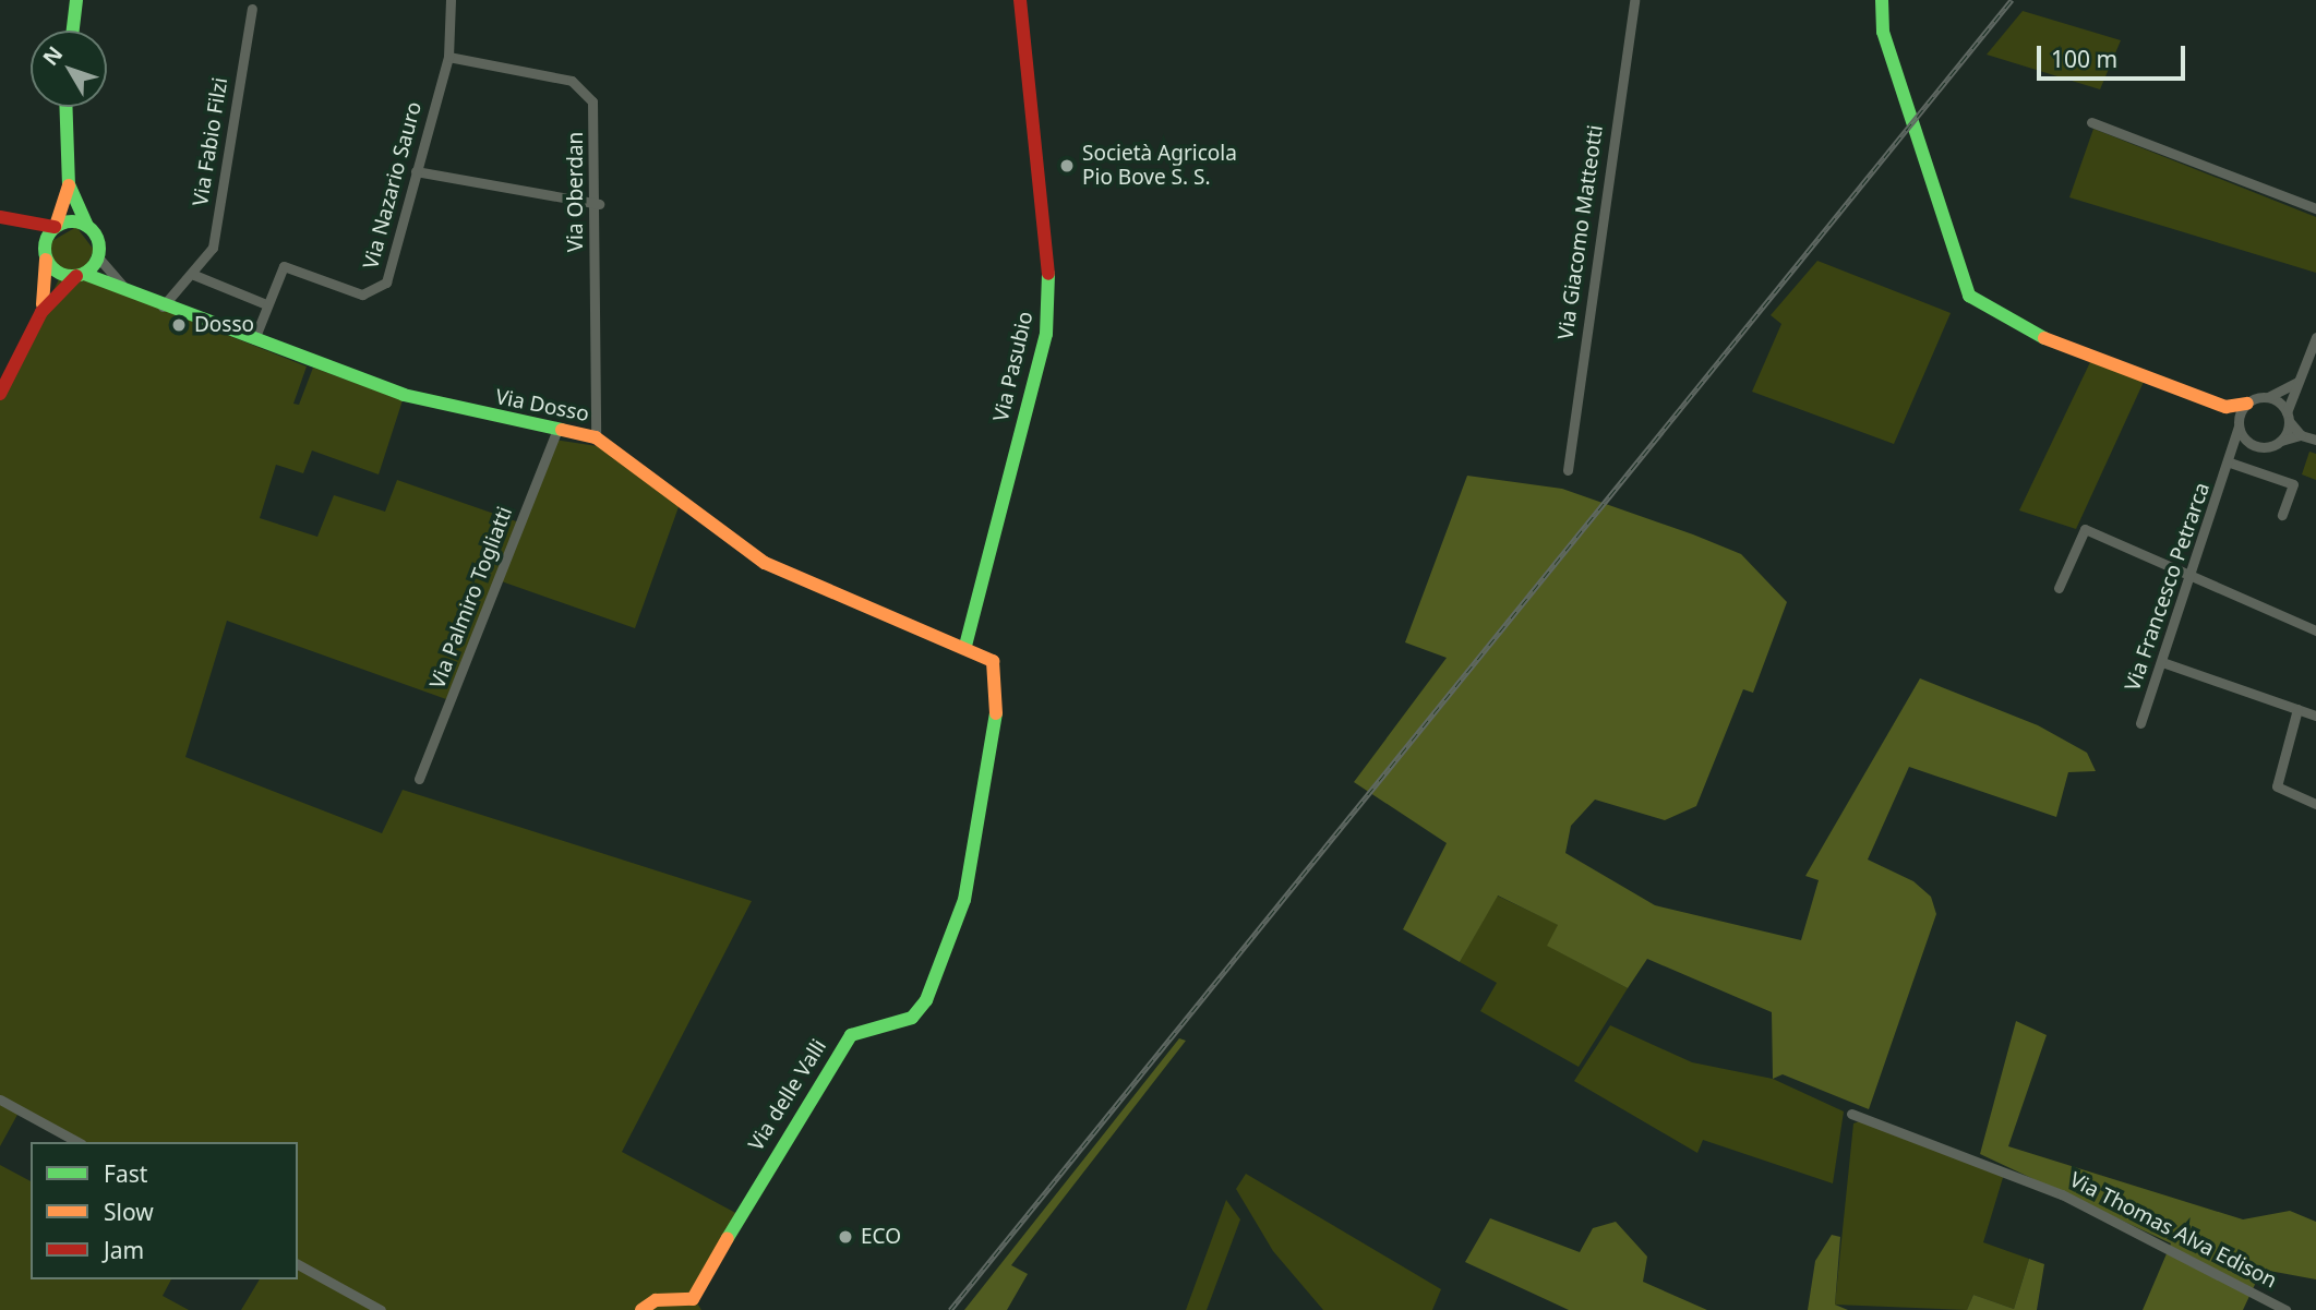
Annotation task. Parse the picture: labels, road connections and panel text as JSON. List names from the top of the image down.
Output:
{
  "streets": {
    "street": [
      "Via Fabio Filzi",
      "Via Nazario Sauro",
      "Via Oberdan",
      "Via Giacomo Matteotti",
      "Via Pasubio",
      "Via Dosso",
      "Via Francesco Petrarca",
      "Via Palmiro Togliatti",
      "Via delle Valli",
      "Via Thomas Alva Edison"
    ]
  },
  "crossings": [
    ["Via Fabio Filzi", "Via Dosso"],
    ["Via Nazario Sauro", "Via Oberdan"],
    ["Via Nazario Sauro", "Via Dosso"],
    ["Via Oberdan", "Via Dosso"],
    ["Via Pasubio", "Via Dosso"],
    ["Via Pasubio", "Via delle Valli"],
    ["Via Dosso", "Via Palmiro Togliatti"],
    ["Via Dosso", "Via delle Valli"]
  ],
  "places": ["Società Agricola Pio Bove S. S.", "Dosso", "ECO"],
  "legend": ["Fast", "Slow", "Jam"],
  "scale_bar": "100 m",
  "north": "top left"
}
